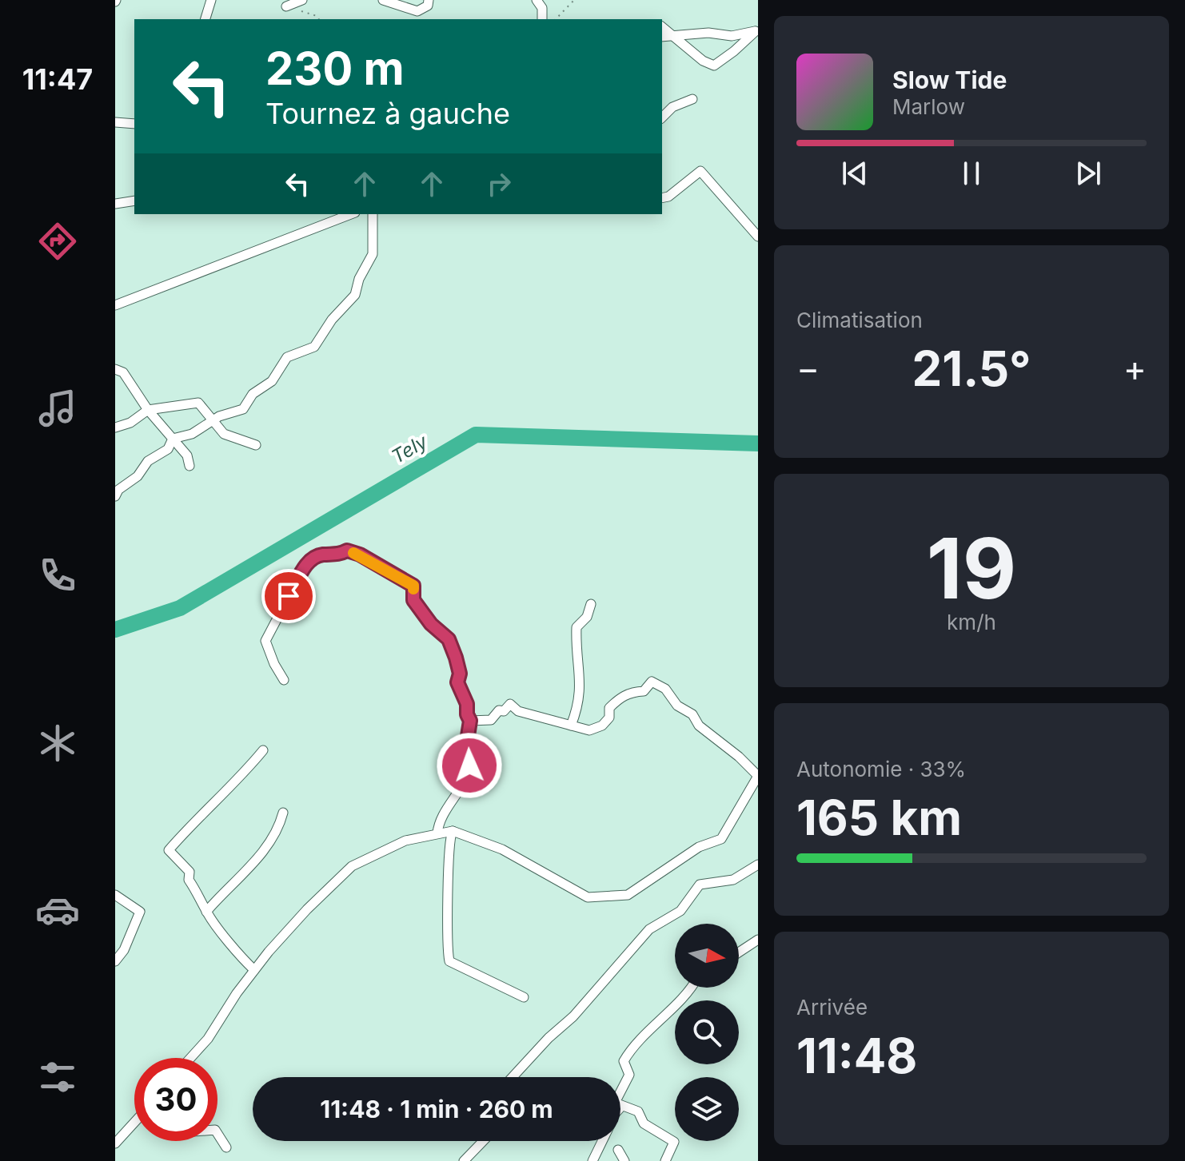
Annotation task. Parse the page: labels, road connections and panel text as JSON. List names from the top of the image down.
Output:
{
  "water": ["Tely"],
  "north": "right",
  "page": {
    "tabs": "11:47",
    "turn": ["230 m", "Tournez à gauche"],
    "song": ["Slow Tide", "Marlow"],
    "tile": [
      "Climatisation",
      ["19", "km/h"],
      ["Autonomie · 33%", "165 km"],
      ["Arrivée", "11:48"]
    ],
    "heat": ["−", "21.5°", "+"],
    "limit": "30",
    "trip": "11:48 · 1 min · 260 m"
  }
}
